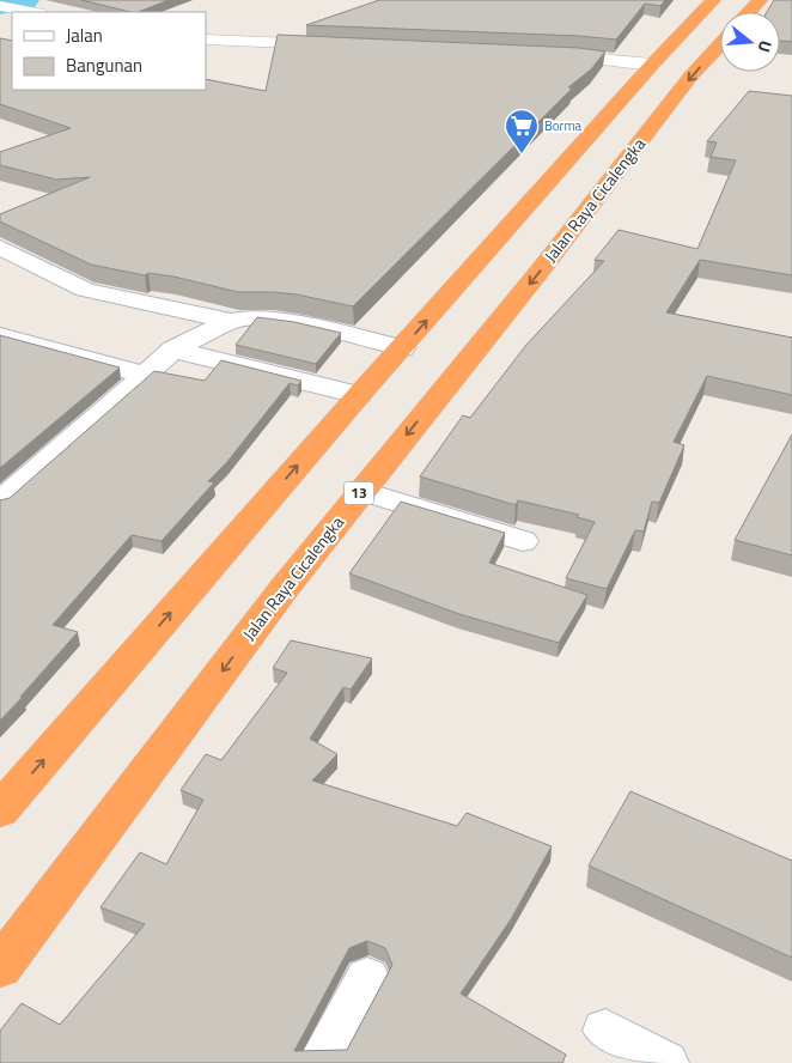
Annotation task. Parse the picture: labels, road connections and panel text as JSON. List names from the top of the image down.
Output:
{
  "streets": {
    "highway": ["Jalan Raya Cicalengka", "13"]
  },
  "places": {
    "supermarket": ["Borma"]
  },
  "legend": ["Jalan", "Bangunan"],
  "north": "right"
}
